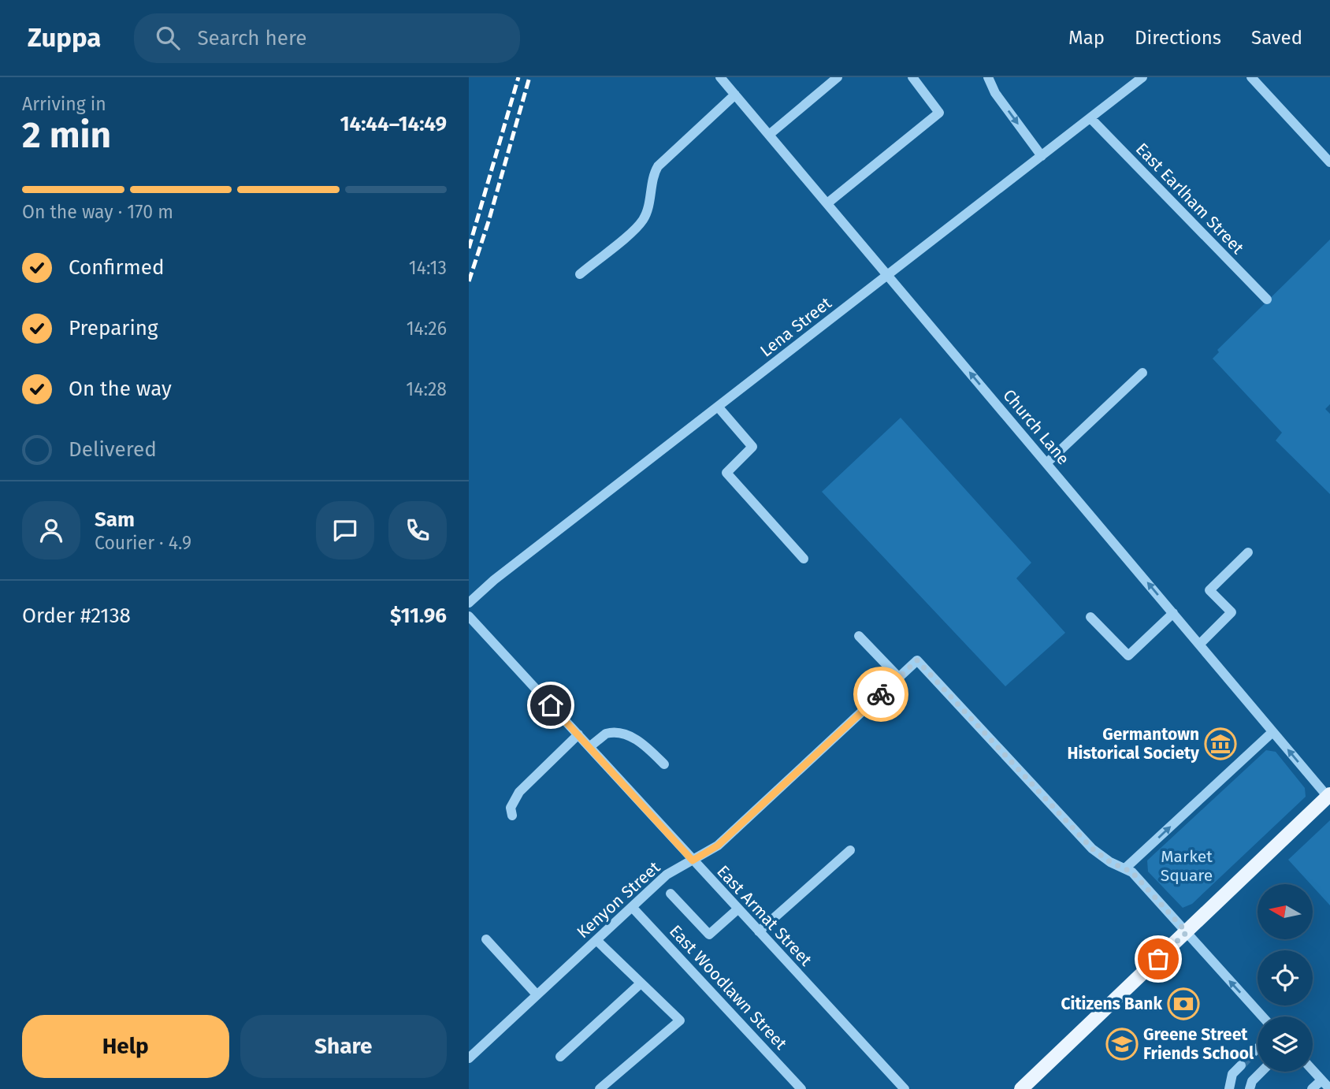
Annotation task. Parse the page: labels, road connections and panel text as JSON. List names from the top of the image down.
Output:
{
  "streets": {
    "street": [
      "East Earlham Street",
      "Lena Street",
      "Church Lane",
      "Kenyon Street",
      "East Armat Street",
      "East Woodlawn Street"
    ]
  },
  "crossings": [
    ["East Earlham Street", "Lena Street"],
    ["Lena Street", "Church Lane"],
    ["Kenyon Street", "East Armat Street"],
    ["Kenyon Street", "East Woodlawn Street"]
  ],
  "one_way": ["Church Lane"],
  "parks": ["Market Square"],
  "places": {
    "museum": ["Germantown Historical Society"],
    "bank": ["Citizens Bank"],
    "school or university": ["Greene Street Friends School"]
  },
  "north": "left",
  "page": {
    "header": "Zuppa",
    "search": "Search here",
    "nav": ["Map", "Directions", "Saved"],
    "heading": ["2 min", "Arriving in", "14:44–14:49"],
    "panel": [
      "Sam",
      "Courier · 4.9",
      "Order #2138",
      "$11.96"
    ],
    "bar": "On the way · 170 m",
    "list": [
      ["Confirmed", "14:13"],
      ["Preparing", "14:26"],
      ["On the way", "14:28"],
      "Delivered"
    ],
    "buttons": ["Help", "Share"]
  }
}
